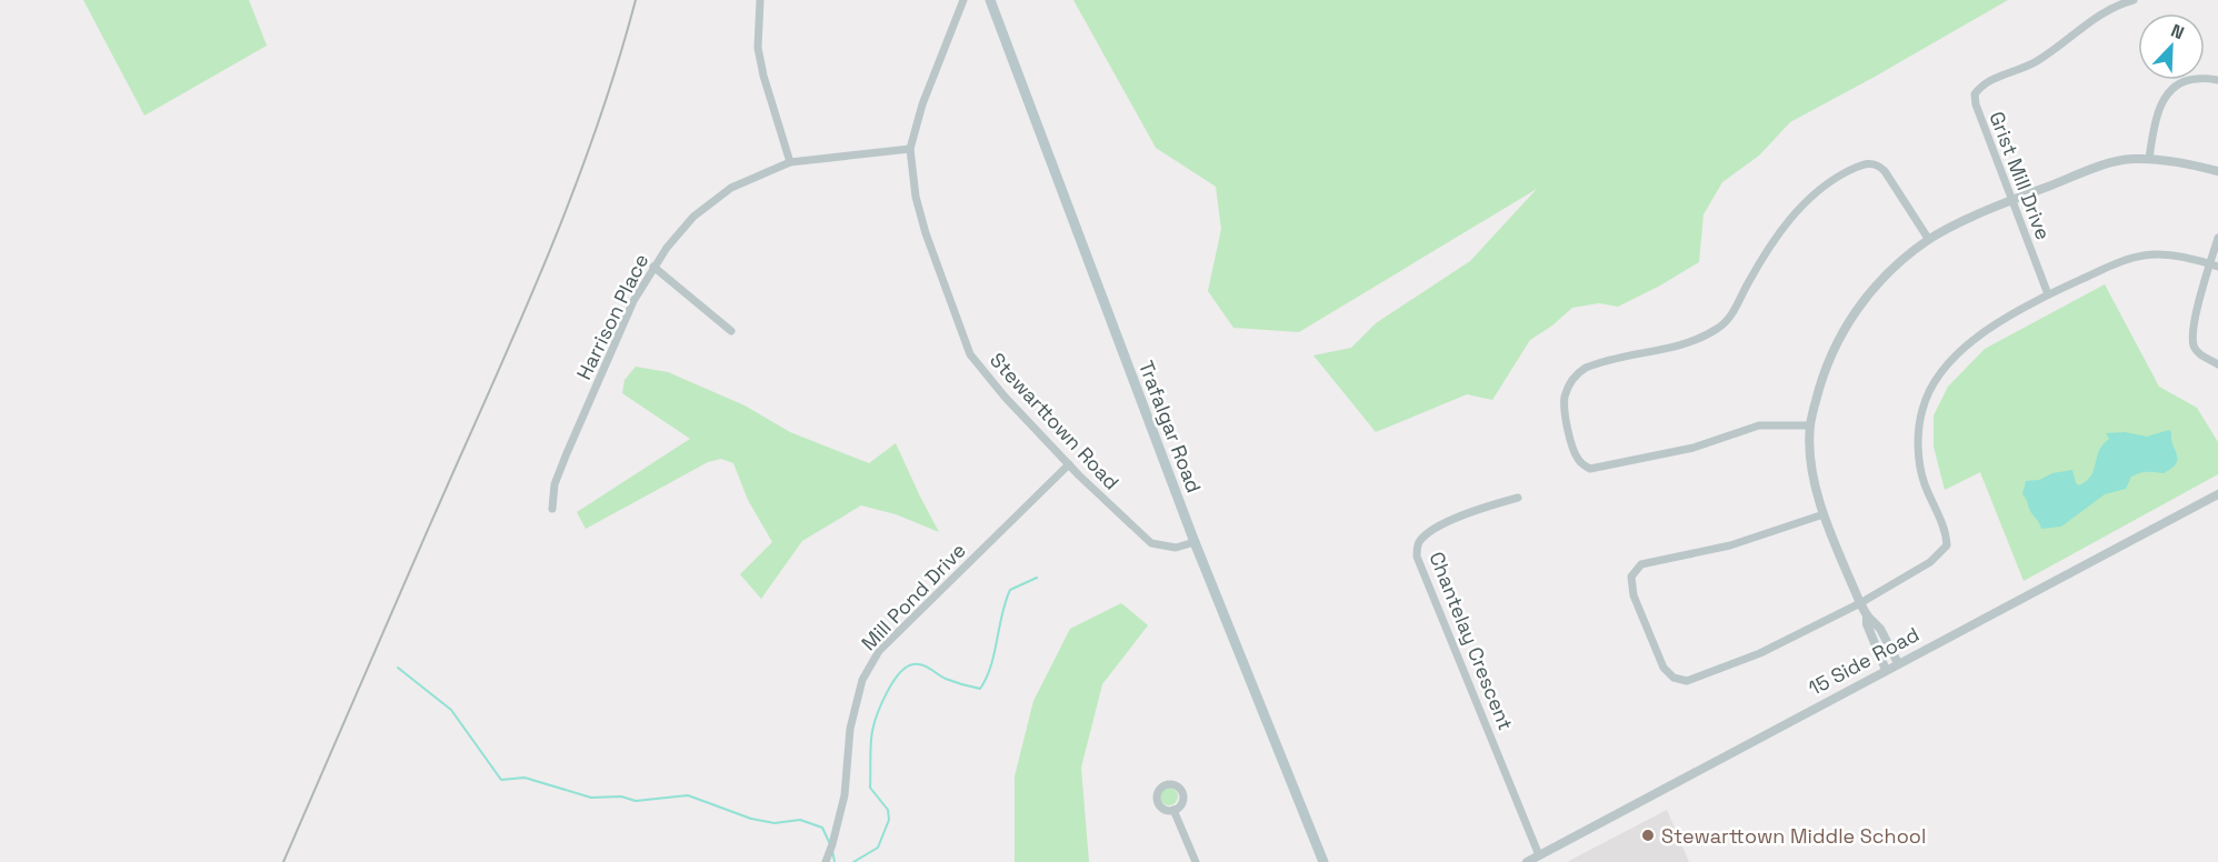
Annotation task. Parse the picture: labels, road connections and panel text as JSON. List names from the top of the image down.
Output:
{
  "streets": {
    "main road": ["Trafalgar Road"],
    "street": [
      "Grist Mill Drive",
      "Harrison Place",
      "Stewarttown Road",
      "Mill Pond Drive",
      "Chantelay Crescent",
      "15 Side Road"
    ]
  },
  "crossings": [
    ["Harrison Place", "Stewarttown Road"],
    ["Stewarttown Road", "Trafalgar Road"],
    ["Stewarttown Road", "Mill Pond Drive"],
    ["Chantelay Crescent", "15 Side Road"]
  ],
  "places": ["Stewarttown Middle School"],
  "north": "top right"
}
